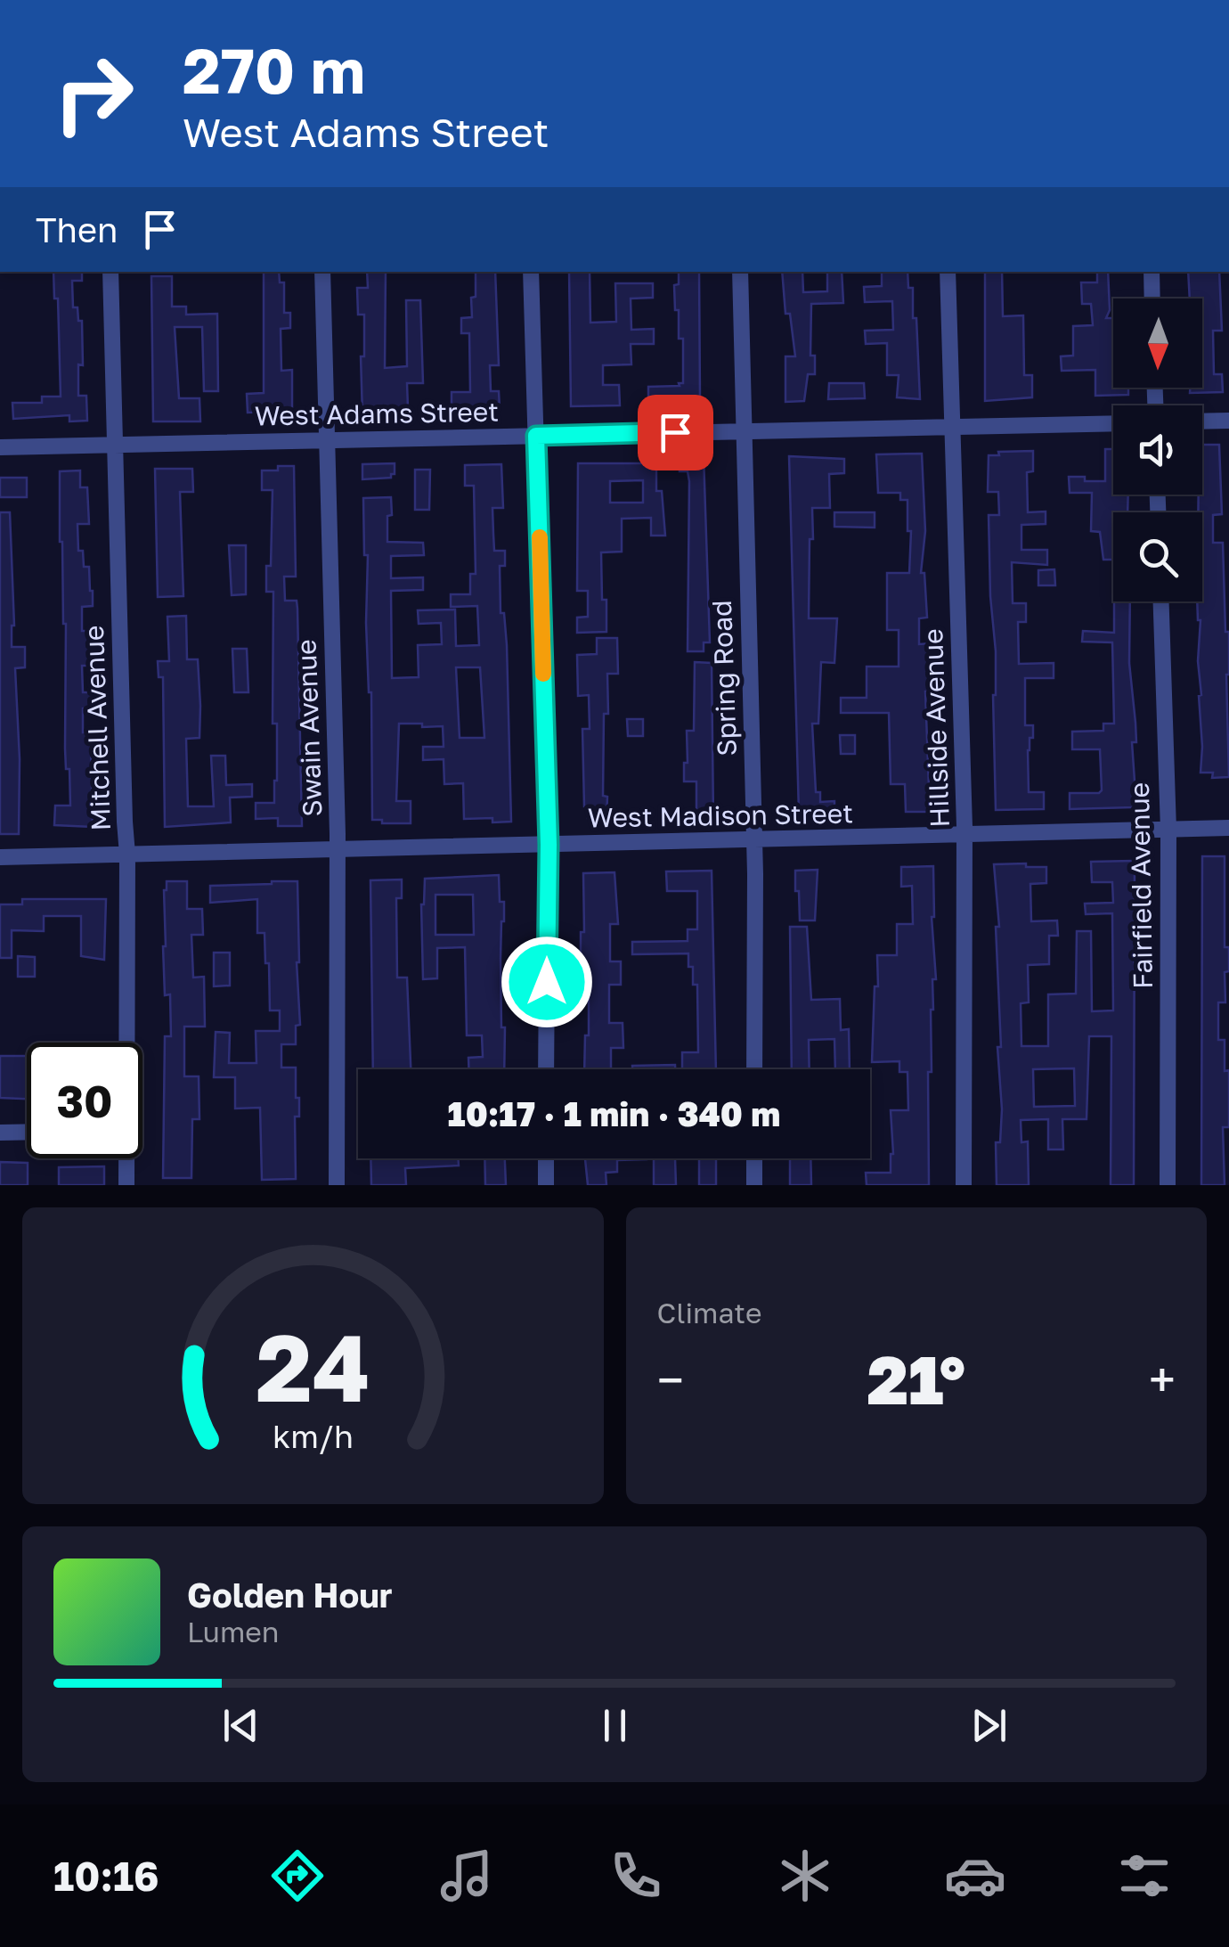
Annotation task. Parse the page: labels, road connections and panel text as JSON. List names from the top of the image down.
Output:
{
  "streets": {
    "street": [
      "West Adams Street",
      "Spring Road",
      "Mitchell Avenue",
      "Swain Avenue",
      "Hillside Avenue",
      "West Madison Street",
      "Fairfield Avenue"
    ]
  },
  "crossings": [
    ["West Adams Street", "Spring Road"],
    ["West Adams Street", "Mitchell Avenue"],
    ["West Adams Street", "Swain Avenue"],
    ["West Adams Street", "Hillside Avenue"],
    ["Spring Road", "West Madison Street"],
    ["Mitchell Avenue", "West Madison Street"],
    ["Swain Avenue", "West Madison Street"],
    ["Hillside Avenue", "West Madison Street"],
    ["West Madison Street", "Fairfield Avenue"]
  ],
  "north": "bottom",
  "page": {
    "turn": ["270 m", "West Adams Street"],
    "then": "Then",
    "limit": "30",
    "trip": "10:17 · 1 min · 340 m",
    "tile": "Climate",
    "heat": ["−", "21°", "+"],
    "song": ["Golden Hour", "Lumen"],
    "tabs": "10:16",
    "gauge": ["24", "km/h"]
  }
}
